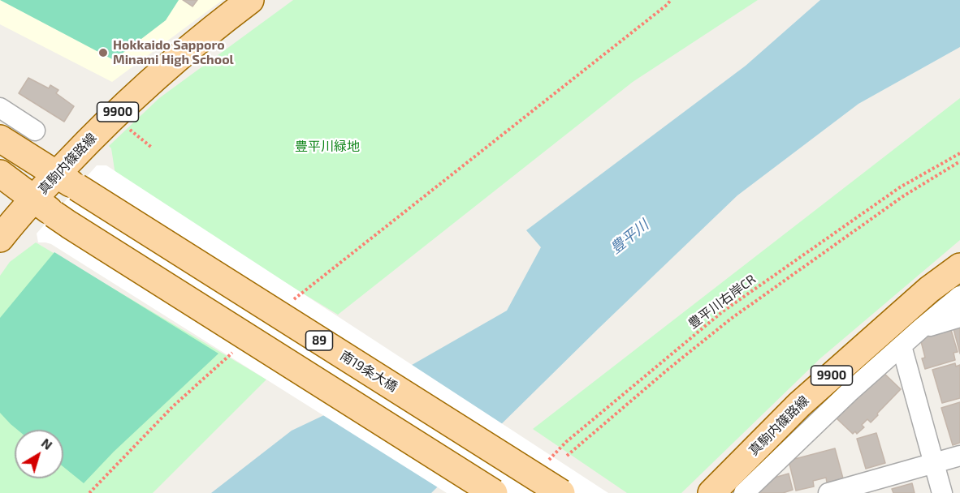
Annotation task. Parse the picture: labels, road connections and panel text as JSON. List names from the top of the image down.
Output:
{
  "streets": {
    "main road": [
      "9900",
      "真駒内篠路線",
      "89",
      "南19条大橋"
    ],
    "path": ["豊平川右岸CR"]
  },
  "crossings": [
    ["真駒内篠路線", "89"],
    ["真駒内篠路線", "南19条大橋"],
    ["89", "南19条大橋"]
  ],
  "water": ["豊平川"],
  "parks": ["豊平川緑地"],
  "places": ["Hokkaido Sapporo Minami High School"],
  "north": "top right"
}
